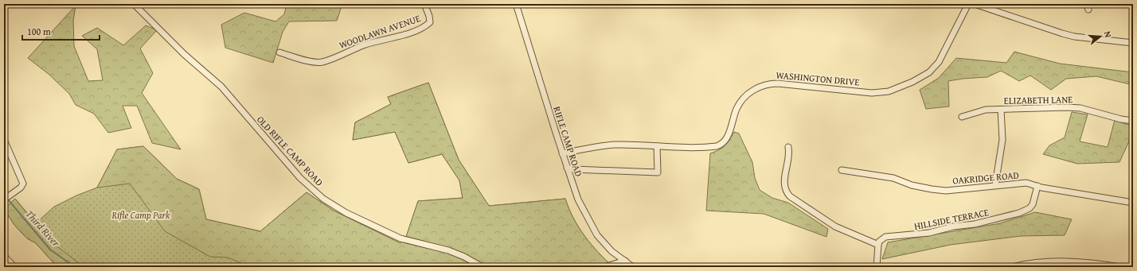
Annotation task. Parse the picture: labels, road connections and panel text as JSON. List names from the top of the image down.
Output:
{
  "streets": {
    "street": [
      "WOODLAWN AVENUE",
      "WASHINGTON DRIVE",
      "ELIZABETH LANE",
      "RIFLE CAMP ROAD",
      "OLD RIFLE CAMP ROAD",
      "OAKRIDGE ROAD",
      "HILLSIDE TERRACE"
    ]
  },
  "crossings": [
    ["WASHINGTON DRIVE", "RIFLE CAMP ROAD"],
    ["OAKRIDGE ROAD", "HILLSIDE TERRACE"]
  ],
  "water": ["Third River"],
  "parks": ["Rifle Camp Park"],
  "scale_bar": "100 m",
  "north": "right"
}
